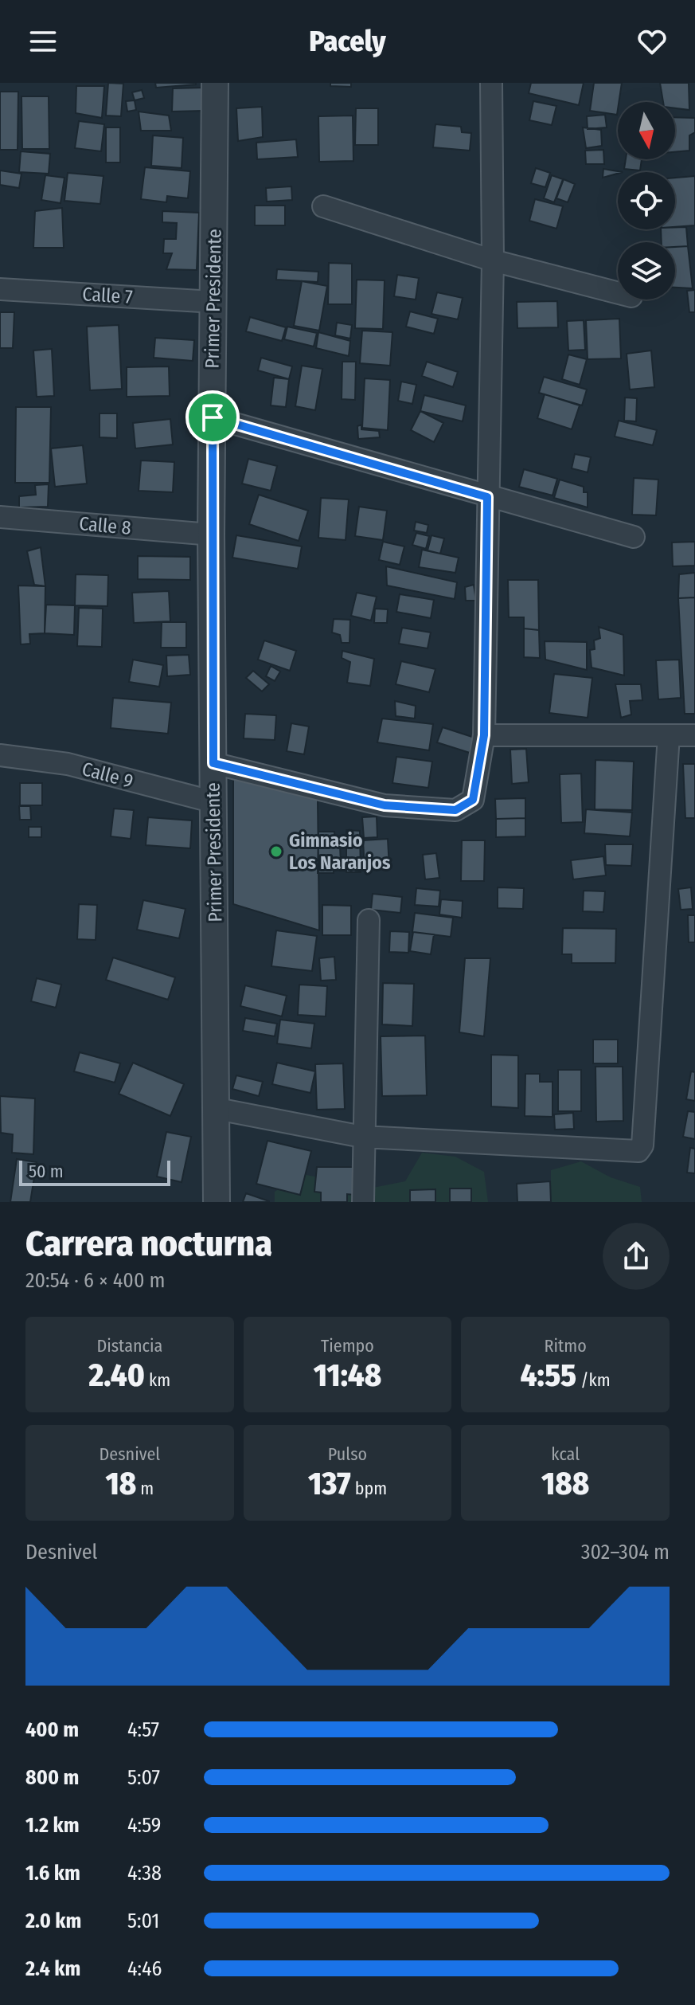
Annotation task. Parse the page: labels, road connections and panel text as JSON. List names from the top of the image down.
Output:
{
  "streets": {
    "street": [
      "Calle 7",
      "Primer Presidente",
      "Calle 8",
      "Calle 9"
    ]
  },
  "crossings": [
    ["Calle 7", "Primer Presidente"],
    ["Primer Presidente", "Calle 8"],
    ["Primer Presidente", "Calle 9"]
  ],
  "places": ["Gimnasio Los Naranjos"],
  "scale_bar": "50 m",
  "north": "bottom",
  "page": {
    "header": "Pacely",
    "scale": "50 m",
    "heading": ["Carrera nocturna", "20:54 · 6 × 400 m"],
    "stats": [
      ["Distancia", "2.40 km"],
      ["Tiempo", "11:48"],
      ["Ritmo", "4:55 /km"],
      ["Desnivel", "18 m"],
      ["Pulso", "137 bpm"],
      ["kcal", "188"]
    ],
    "chart": ["Desnivel", "302–304 m"],
    "list": [
      {
        "name": "400 m",
        "note": "4:57"
      },
      {
        "name": "800 m",
        "note": "5:07"
      },
      {
        "name": "1.2 km",
        "note": "4:59"
      },
      {
        "name": "1.6 km",
        "note": "4:38"
      },
      {
        "name": "2.0 km",
        "note": "5:01"
      },
      {
        "name": "2.4 km",
        "note": "4:46"
      }
    ]
  }
}
